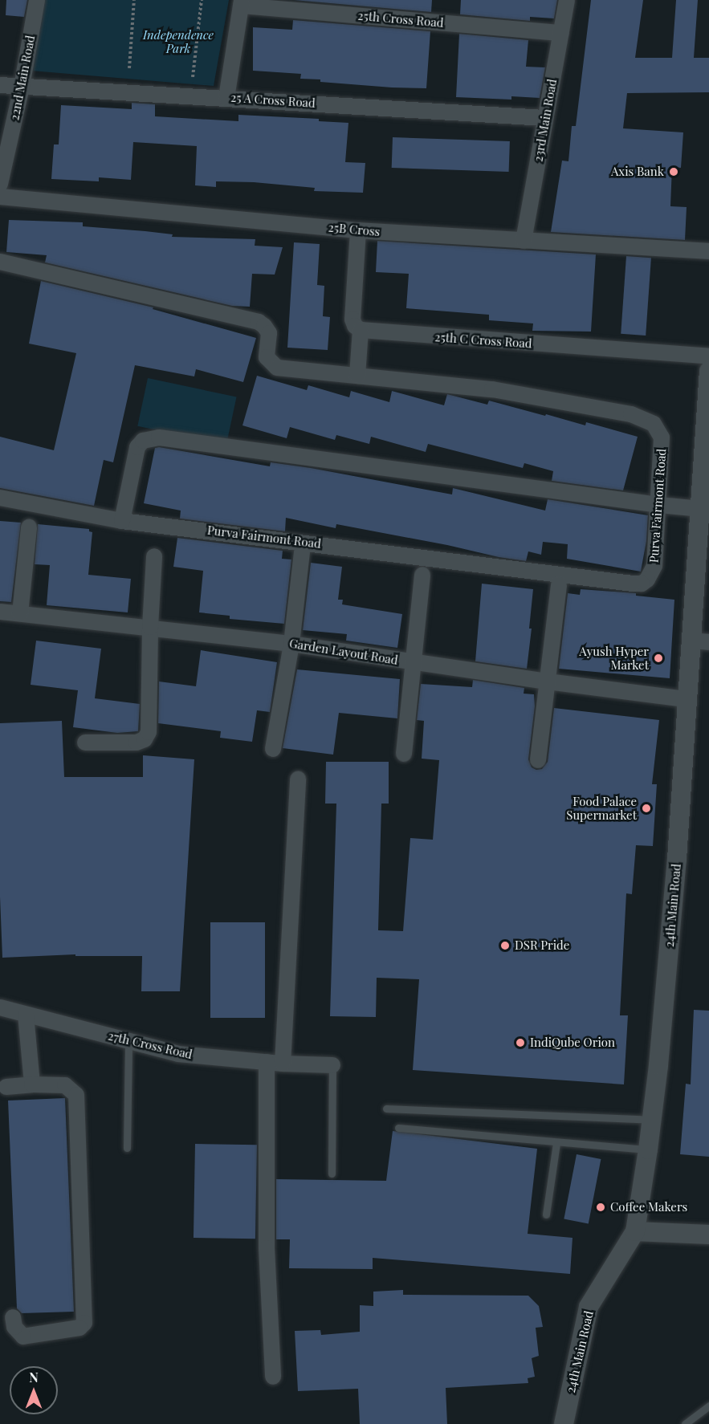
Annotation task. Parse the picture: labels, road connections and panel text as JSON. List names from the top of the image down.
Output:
{
  "streets": {
    "street": [
      "25th Cross Road",
      "22nd Main Road",
      "25 A Cross Road",
      "23rd Main Road",
      "25B Cross",
      "25th C Cross Road",
      "Purva Fairmont Road",
      "Garden Layout Road",
      "24th Main Road",
      "27th Cross Road"
    ]
  },
  "crossings": [
    ["25th Cross Road", "23rd Main Road"],
    ["22nd Main Road", "25 A Cross Road"],
    ["25 A Cross Road", "23rd Main Road"],
    ["23rd Main Road", "25B Cross"],
    ["Garden Layout Road", "24th Main Road"]
  ],
  "parks": ["Independence Park"],
  "places": [
    "Axis Bank",
    "Ayush Hyper Market",
    "Food Palace Supermarket",
    "DSR Pride",
    "IndiQube Orion",
    "Coffee Makers"
  ],
  "north": "top"
}
